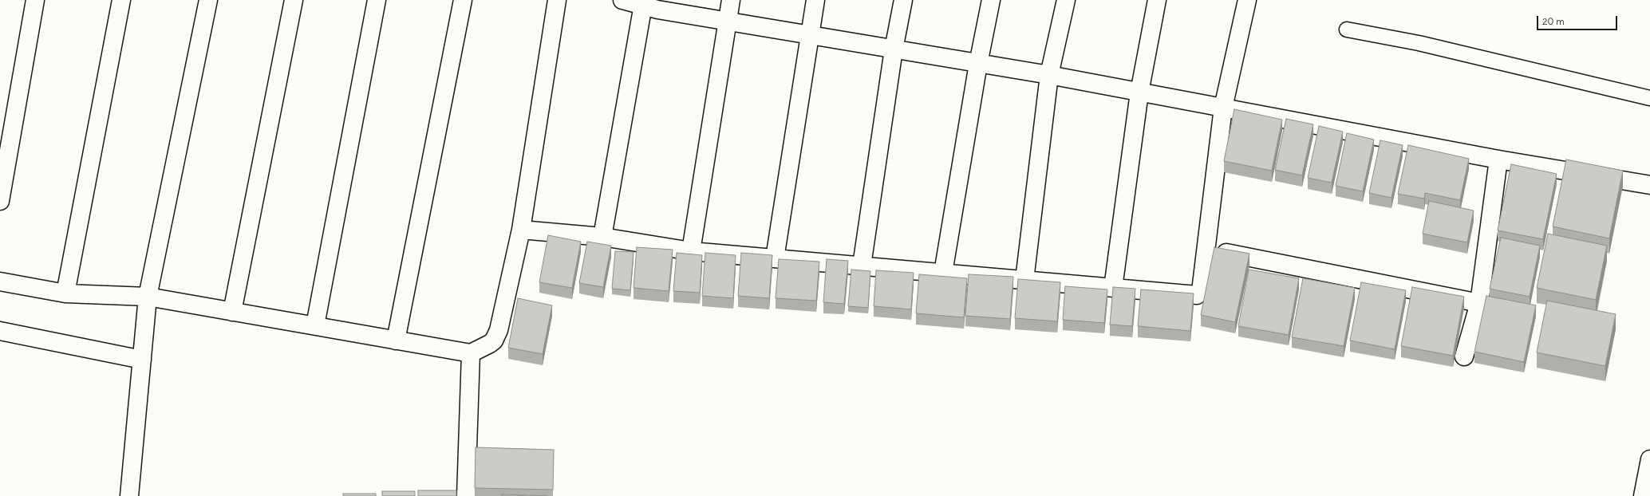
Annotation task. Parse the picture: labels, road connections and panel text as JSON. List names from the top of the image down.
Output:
{
  "scale_bar": "20 m"
}
